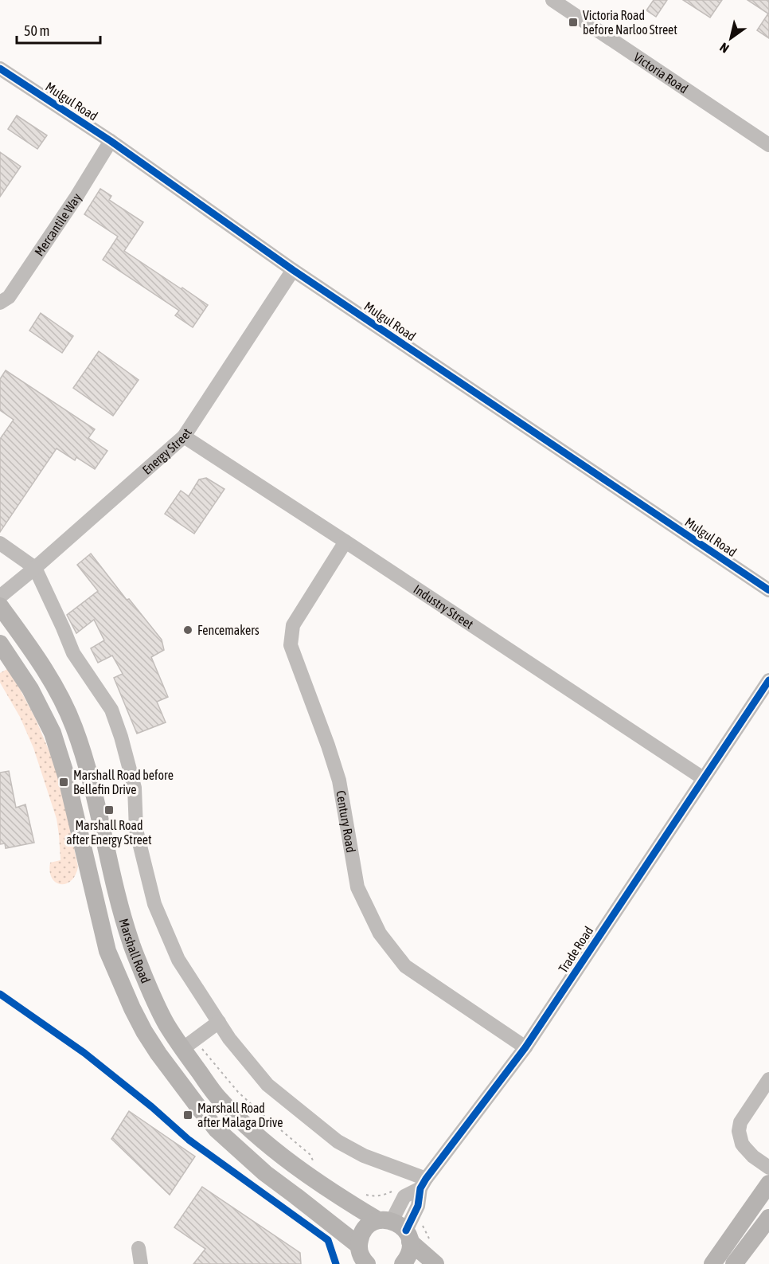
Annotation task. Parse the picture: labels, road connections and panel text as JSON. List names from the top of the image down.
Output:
{
  "streets": {
    "main road": ["Marshall Road"],
    "street": [
      "Victoria Road",
      "Mulgul Road",
      "Mercantile Way",
      "Energy Street",
      "Industry Street",
      "Century Road",
      "Trade Road"
    ]
  },
  "crossings": [
    ["Mulgul Road", "Mercantile Way"],
    ["Mulgul Road", "Energy Street"],
    ["Energy Street", "Industry Street"],
    ["Industry Street", "Century Road"],
    ["Industry Street", "Trade Road"],
    ["Century Road", "Trade Road"],
    ["Marshall Road", "Trade Road"]
  ],
  "places": {
    "transit": [
      "Victoria Road before Narloo Street",
      "Marshall Road before Bellefin Drive",
      "Marshall Road after Energy Street",
      "Marshall Road after Malaga Drive"
    ],
    "other": ["Fencemakers"]
  },
  "scale_bar": "50 m",
  "north": "bottom left"
}
